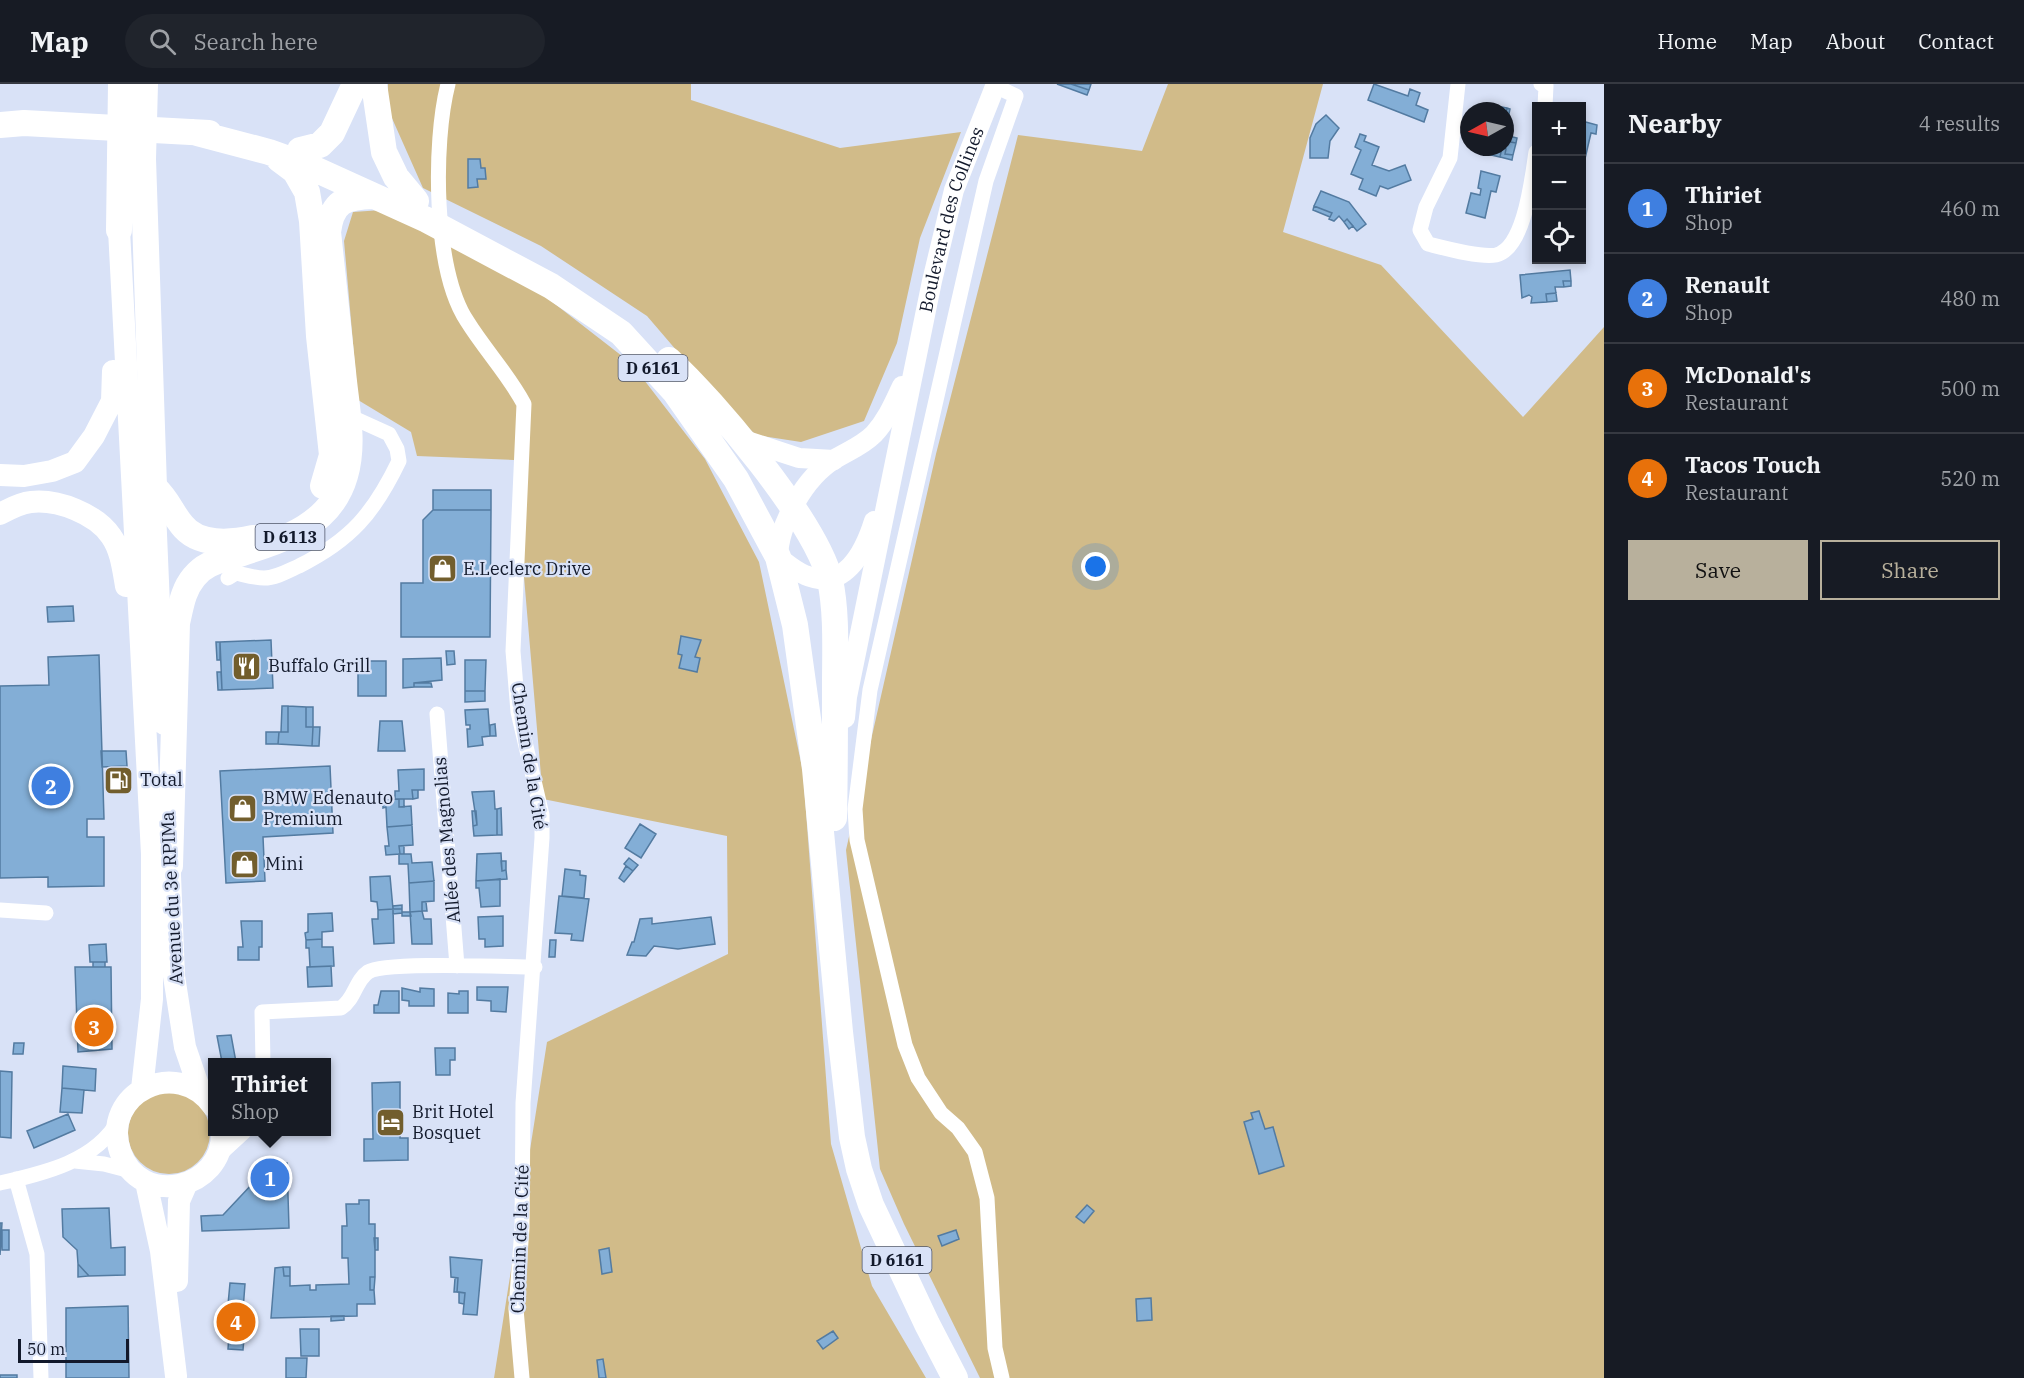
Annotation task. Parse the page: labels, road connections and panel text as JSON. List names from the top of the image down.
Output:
{
  "streets": {
    "main road": ["D 6161", "D 6113", "Avenue du 3e RPIMa"],
    "street": ["Boulevard des Collines", "Chemin de la Cité", "Allée des Magnolias"]
  },
  "crossings": [
    ["D 6161", "D 6113"],
    ["D 6113", "Avenue du 3e RPIMa"]
  ],
  "places": {
    "shop": ["E.Leclerc Drive", "BMW Edenauto Premium", "Mini"],
    "restaurant": ["Buffalo Grill"],
    "fuel station": ["Total"],
    "hotel": ["Brit Hotel Bosquet"]
  },
  "scale_bar": "50 m",
  "north": "left",
  "page": {
    "header": "Map",
    "search": "Search here",
    "nav": [
      "Home",
      "Map",
      "About",
      "Contact"
    ],
    "heading": ["Nearby", "4 results"],
    "map_buttons": ["+", "−"],
    "list": [
      {
        "mark": "1",
        "name": "Thiriet",
        "note": "Shop",
        "value": "460 m"
      },
      {
        "mark": "2",
        "name": "Renault",
        "note": "Shop",
        "value": "480 m"
      },
      {
        "mark": "3",
        "name": "McDonald's",
        "note": "Restaurant",
        "value": "500 m"
      },
      {
        "mark": "4",
        "name": "Tacos Touch",
        "note": "Restaurant",
        "value": "520 m"
      }
    ],
    "buttons": ["Save", "Share"],
    "pins": [
      "2",
      "3",
      "1",
      "4"
    ],
    "popup": ["Thiriet", "Shop"],
    "scale": "50 m"
  }
}
